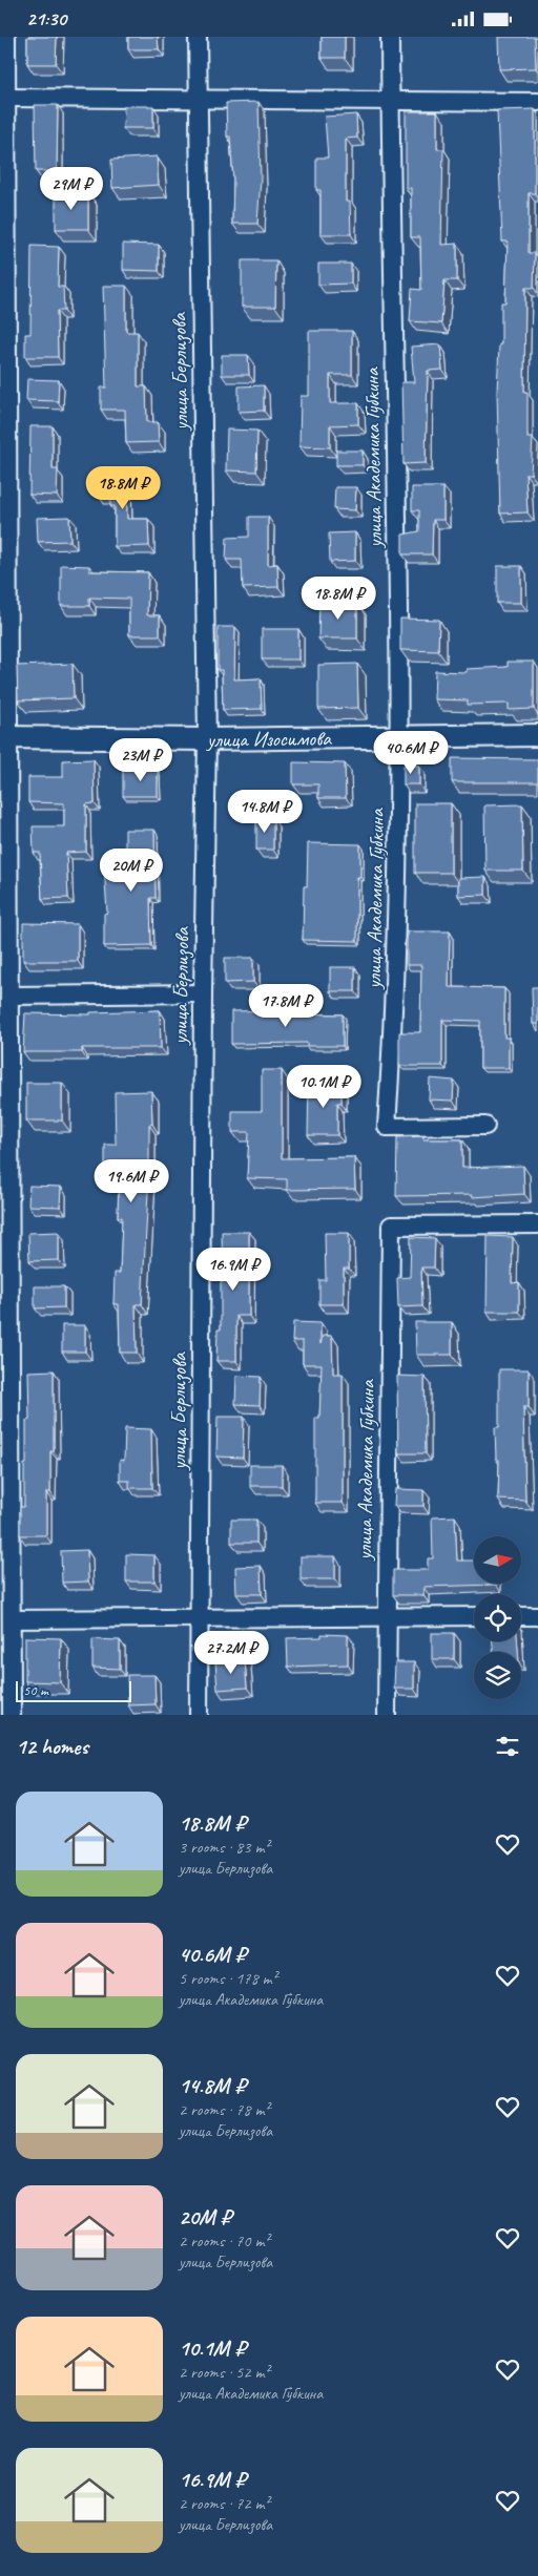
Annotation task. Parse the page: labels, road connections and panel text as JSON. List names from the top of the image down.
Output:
{
  "streets": {
    "street": ["улица Берлизова", "улица Академика Губкина", "улица Изосимова"]
  },
  "crossings": [
    ["улица Берлизова", "улица Изосимова"],
    ["улица Академика Губкина", "улица Изосимова"]
  ],
  "scale_bar": "50 m",
  "north": "right",
  "page": {
    "status": "21:30",
    "price": [
      "29M ₽",
      "18.8M ₽",
      "18.8M ₽",
      "40.6M ₽",
      "23M ₽",
      "14.8M ₽",
      "20M ₽",
      "17.8M ₽",
      "10.1M ₽",
      "19.6M ₽",
      "16.9M ₽",
      "27.2M ₽"
    ],
    "scale": "50 m",
    "heading": "12 homes",
    "list": [
      {
        "name": "18.8M ₽",
        "note": "3 rooms · 83 m² · улица Берлизова"
      },
      {
        "name": "40.6M ₽",
        "note": "5 rooms · 178 m² · улица Академика Губкина"
      },
      {
        "name": "14.8M ₽",
        "note": "2 rooms · 78 m² · улица Берлизова"
      },
      {
        "name": "20M ₽",
        "note": "2 rooms · 70 m² · улица Берлизова"
      },
      {
        "name": "10.1M ₽",
        "note": "2 rooms · 52 m² · улица Академика Губкина"
      },
      {
        "name": "16.9M ₽",
        "note": "2 rooms · 72 m² · улица Берлизова"
      }
    ]
  }
}
